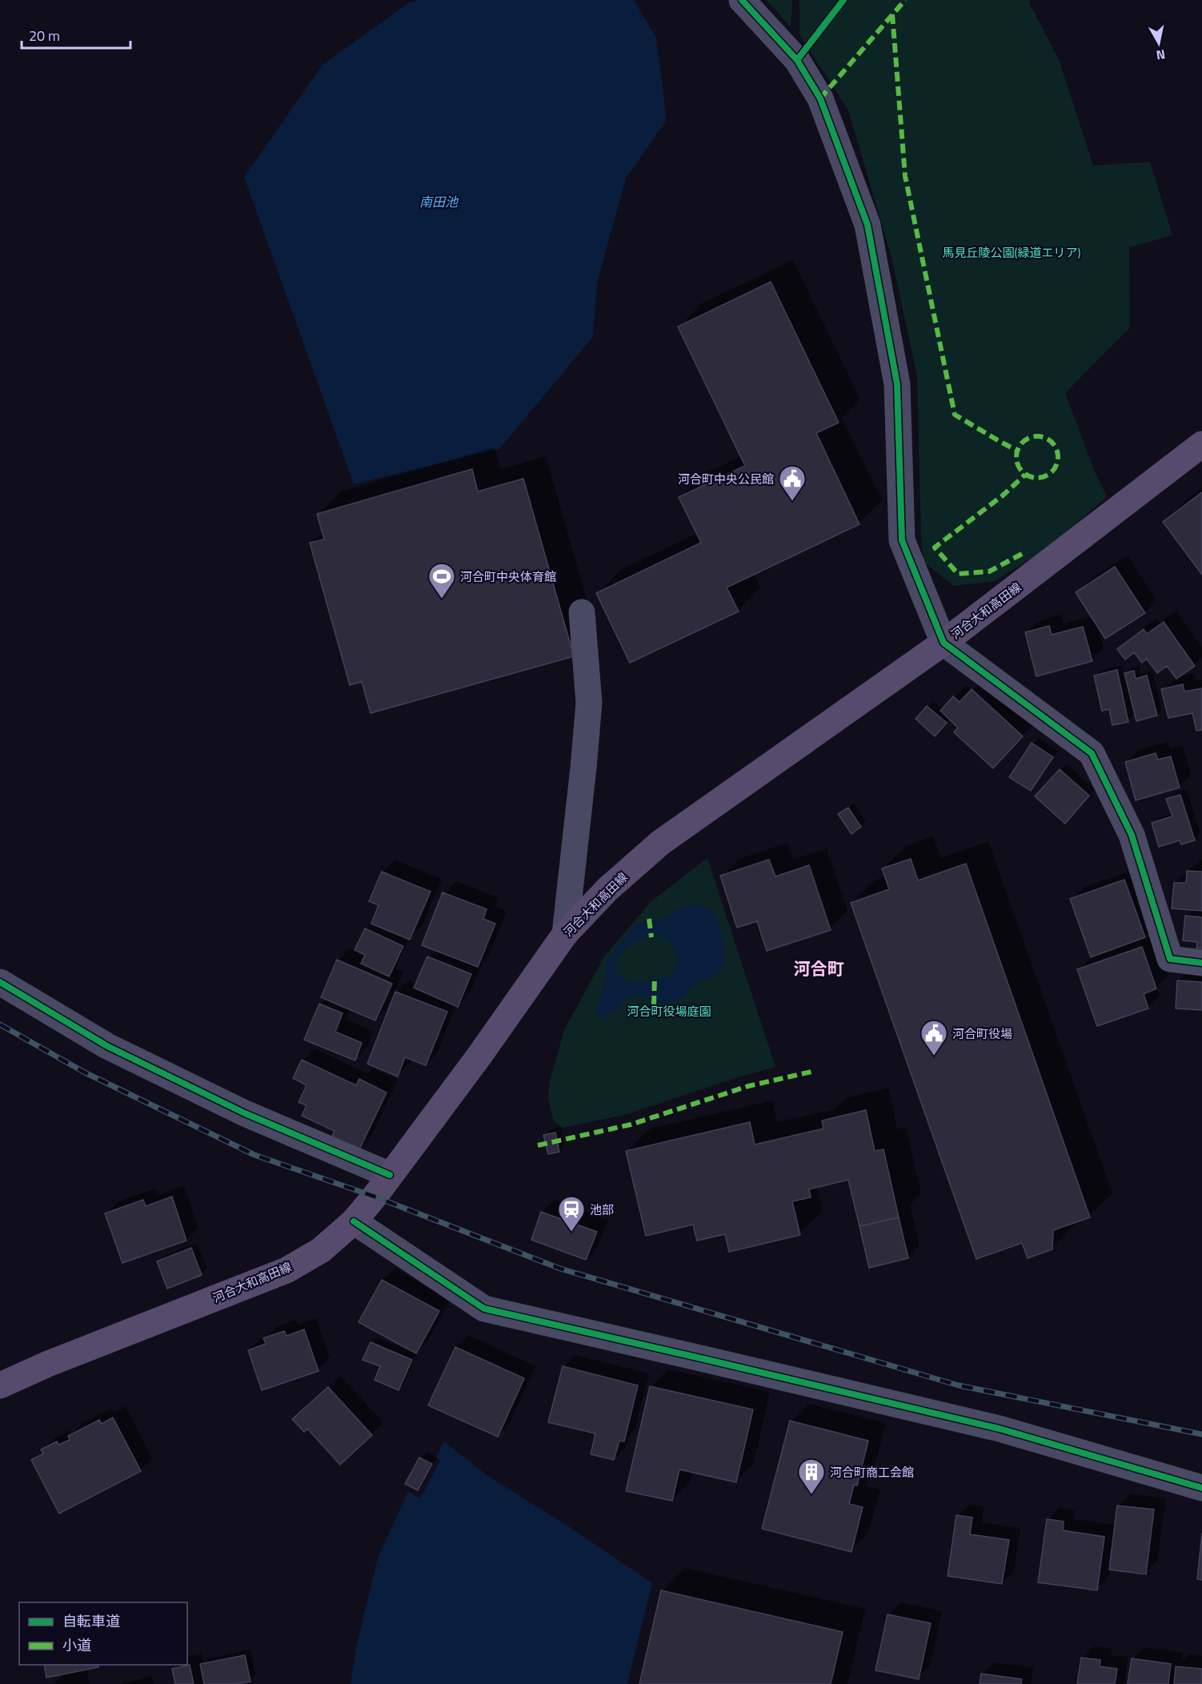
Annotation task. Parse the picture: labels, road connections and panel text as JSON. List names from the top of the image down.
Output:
{
  "streets": {
    "main road": ["河合大和高田線"]
  },
  "districts": ["河合町"],
  "water": ["南田池"],
  "parks": ["馬見丘陵公園(緑道エリア)", "河合町役場庭園"],
  "places": {
    "public building": ["河合町中央公民館", "河合町役場"],
    "sports": ["河合町中央体育館"],
    "station": ["池部"],
    "building": ["河合町商工会館"]
  },
  "legend": ["自転車道", "小道"],
  "scale_bar": "20 m",
  "north": "bottom"
}
